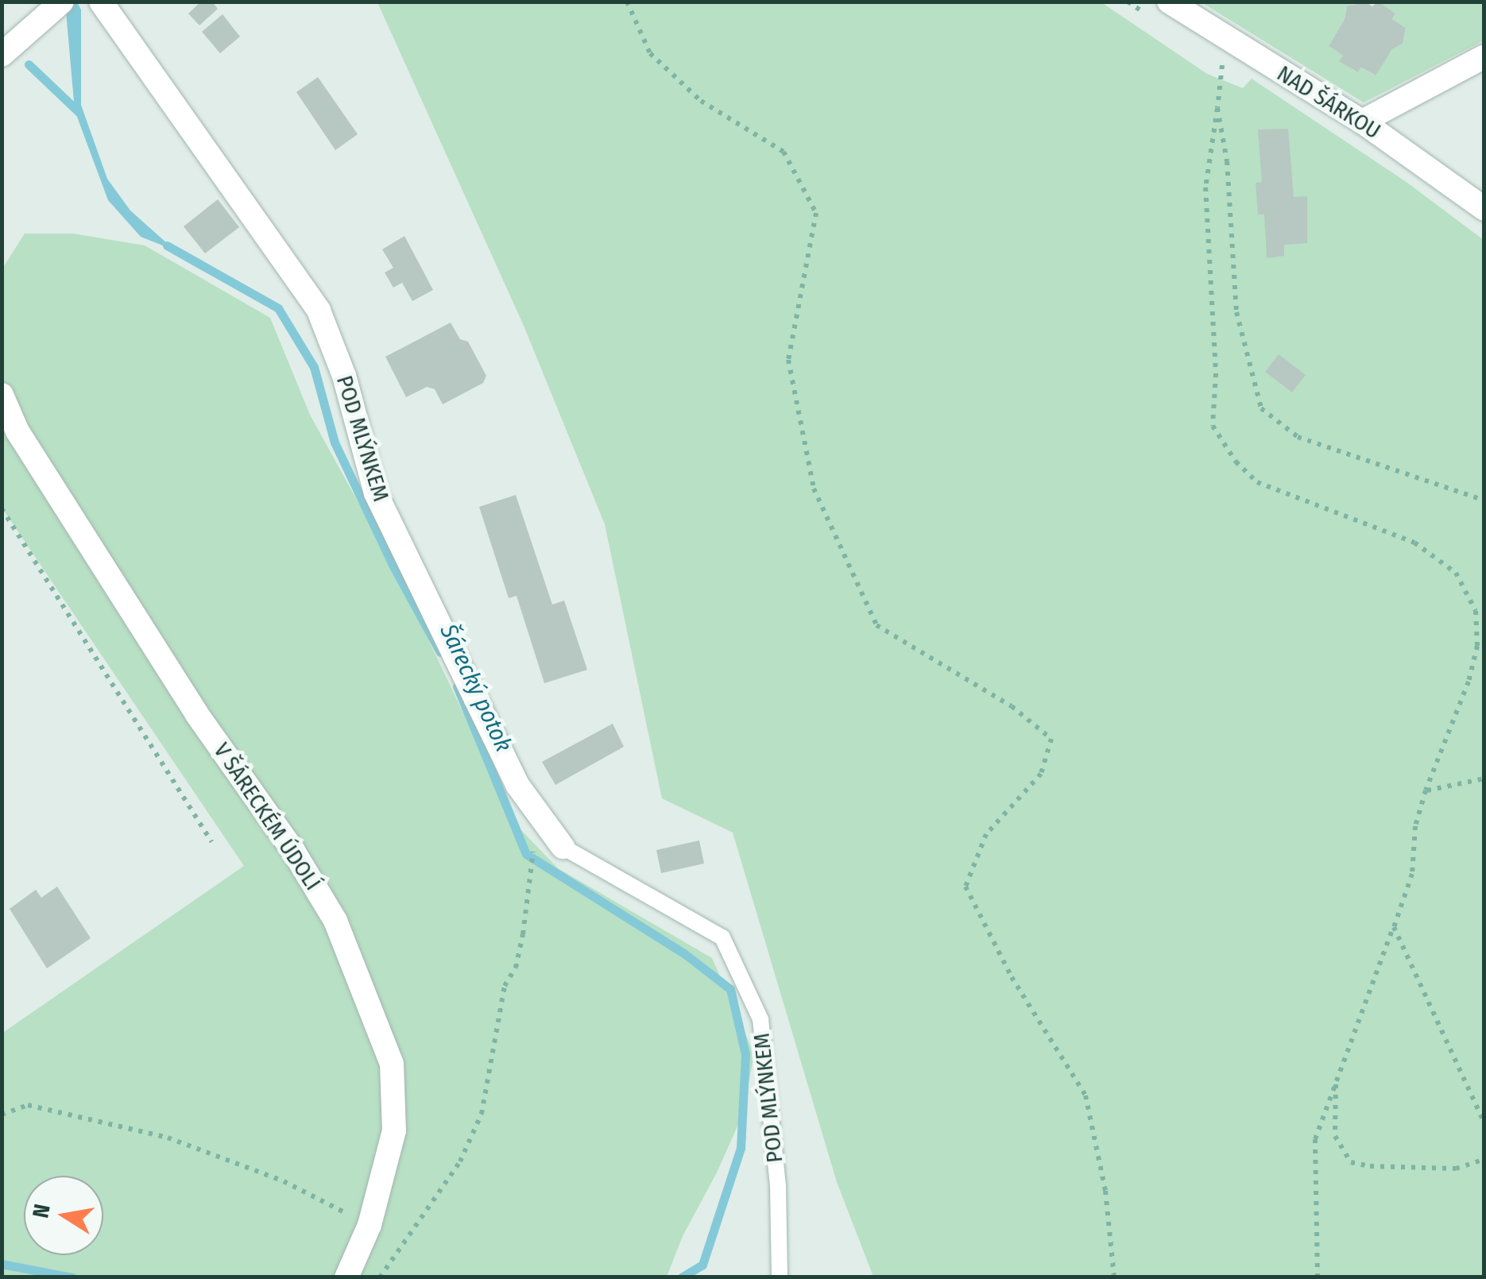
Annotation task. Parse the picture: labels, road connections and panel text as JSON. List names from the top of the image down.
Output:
{
  "streets": {
    "street": ["NAD ŠÁRKOU", "POD MLÝNKEM", "V ŠÁRECKÉM ÚDOLÍ"]
  },
  "water": ["Šárecký potok"],
  "north": "left"
}
